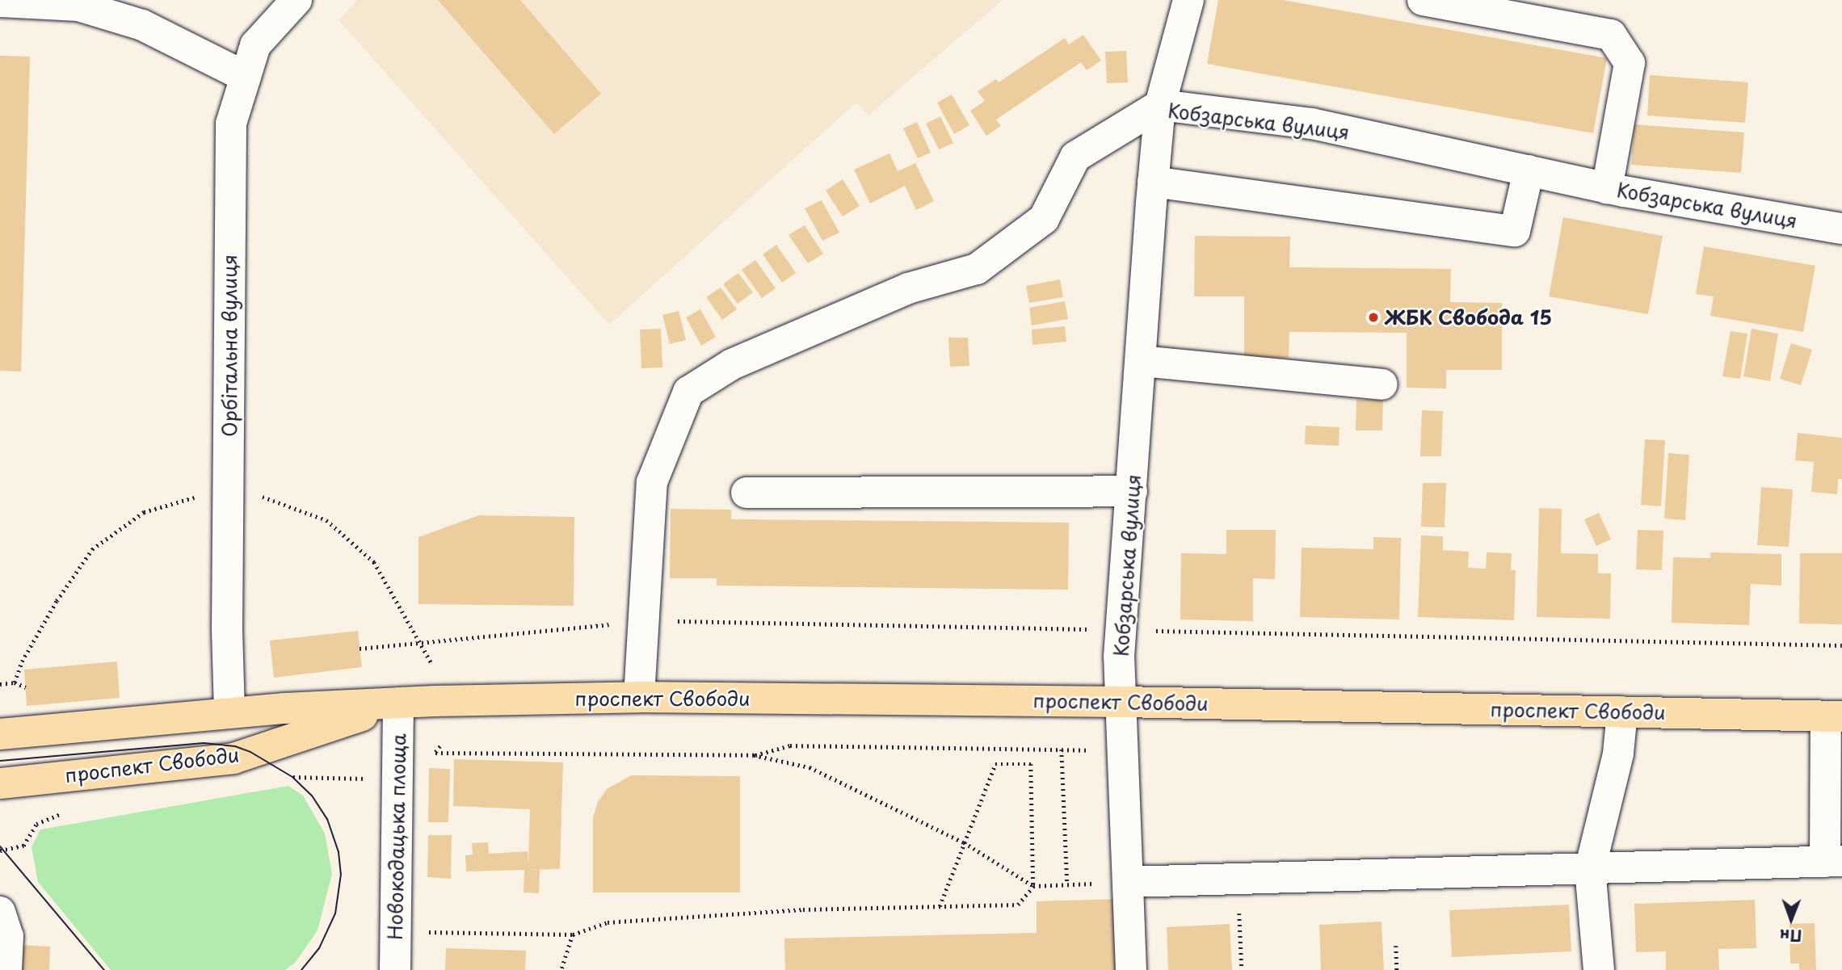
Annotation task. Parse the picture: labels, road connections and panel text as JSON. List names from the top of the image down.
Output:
{
  "streets": {
    "main road": ["проспект Свободи"],
    "street": ["Кобзарська вулиця", "Орбітальна вулиця", "Новокодацька площа"]
  },
  "crossings": [
    ["Кобзарська вулиця", "проспект Свободи"],
    ["Орбітальна вулиця", "проспект Свободи"],
    ["проспект Свободи", "Новокодацька площа"]
  ],
  "places": ["ЖБК Свобода 15"],
  "north": "bottom"
}
